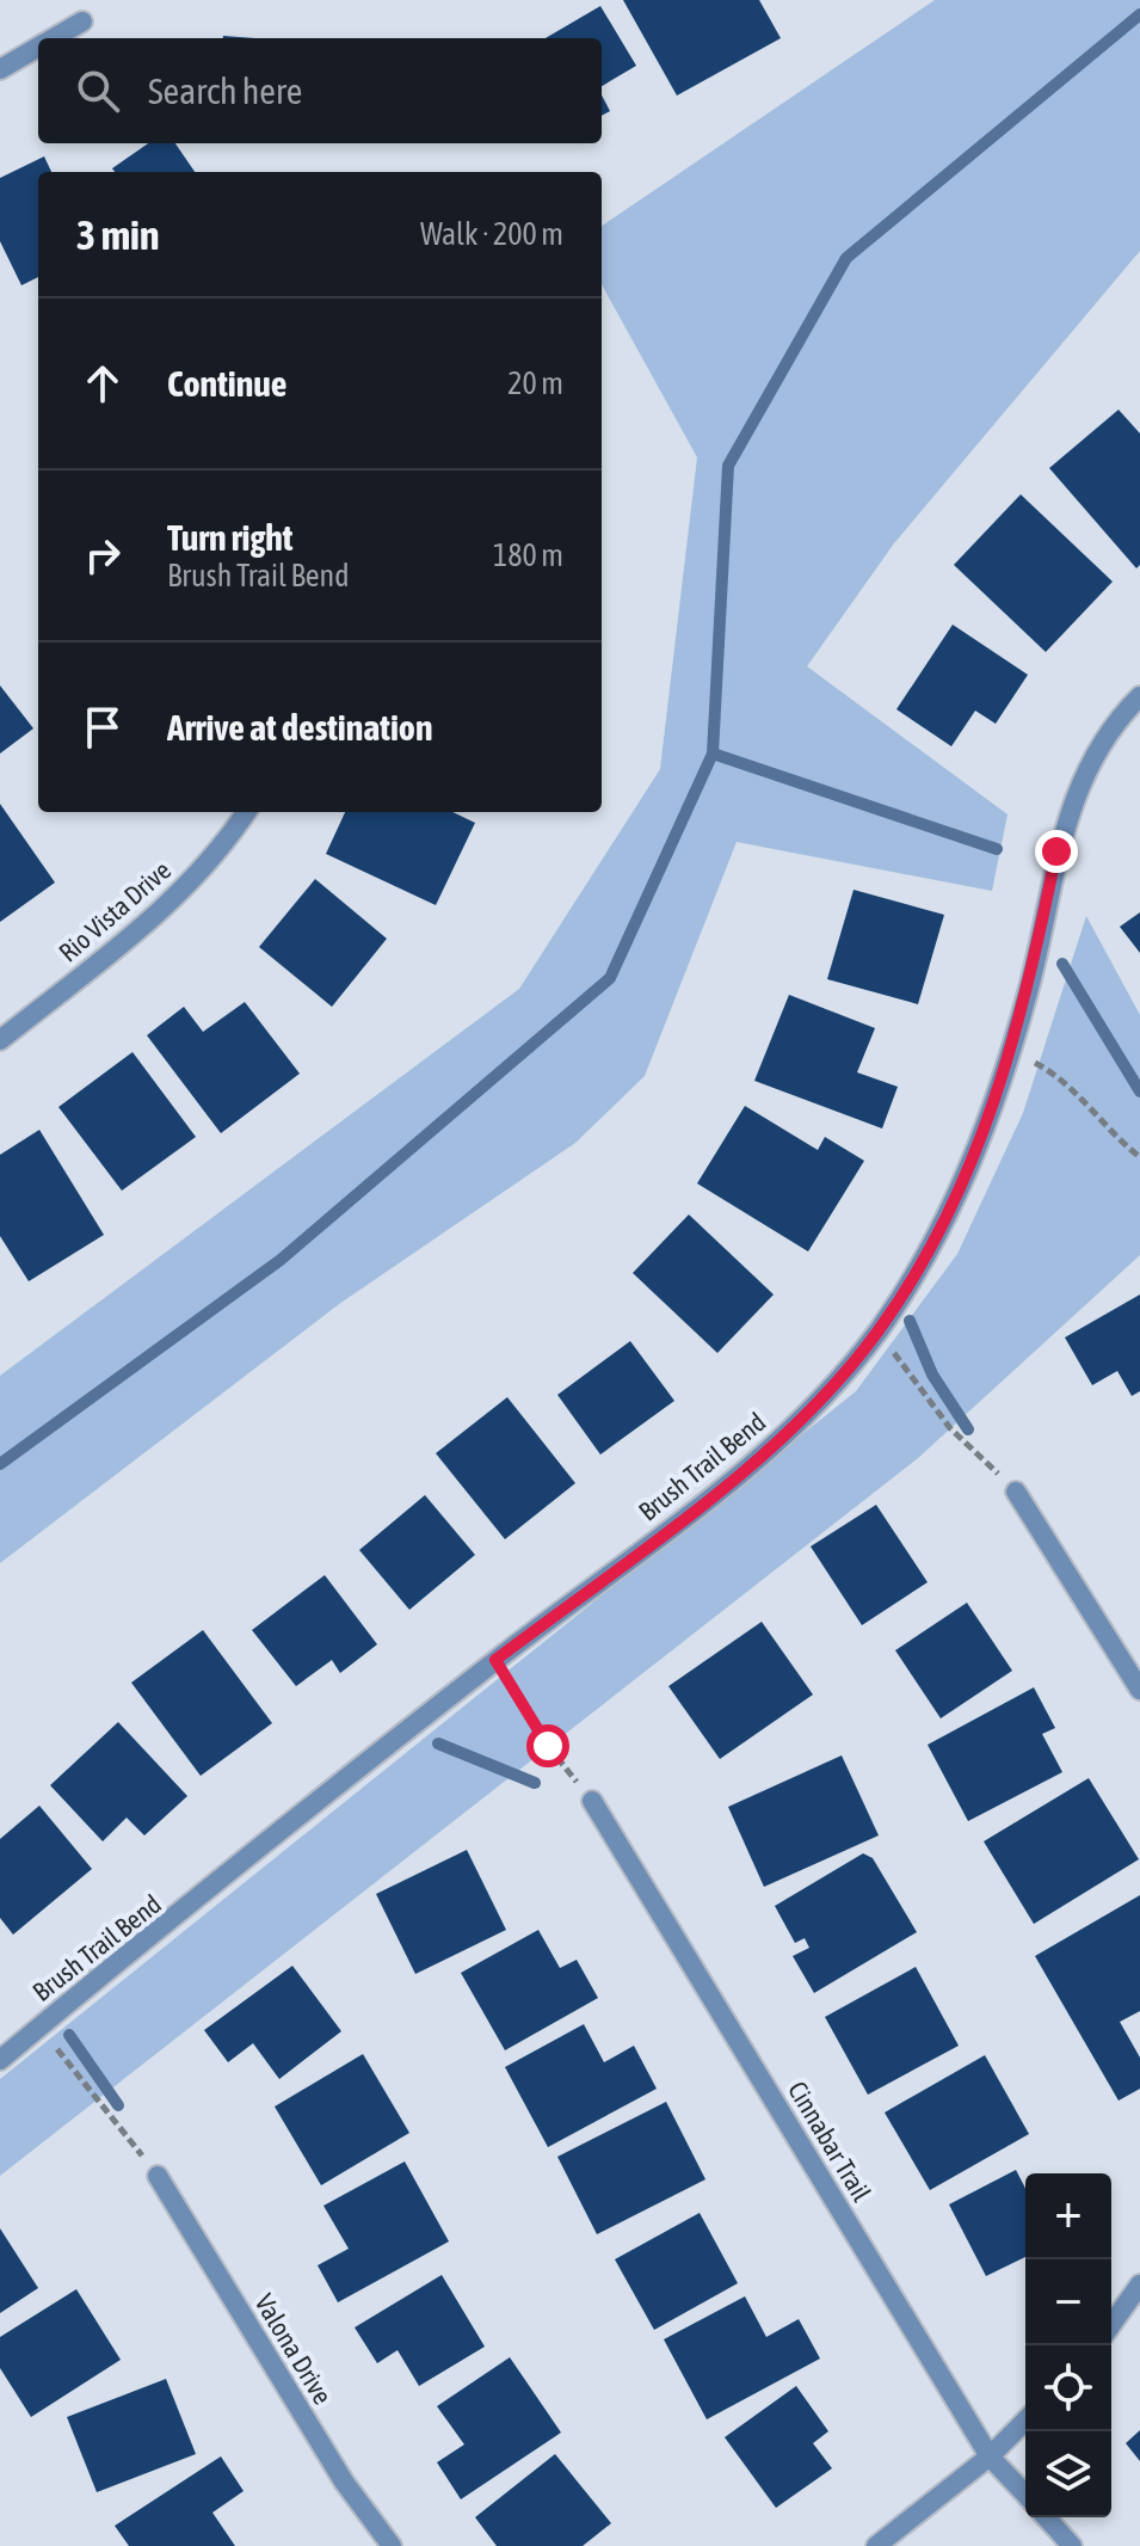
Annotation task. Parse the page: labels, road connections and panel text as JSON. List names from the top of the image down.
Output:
{
  "streets": {
    "street": [
      "Rio Vista Drive",
      "Brush Trail Bend",
      "Cinnabar Trail",
      "Valona Drive"
    ]
  },
  "page": {
    "search": "Search here",
    "heading": ["3 min", "Walk · 200 m"],
    "list": [
      ["Continue", "20 m"],
      ["Turn right", "Brush Trail Bend", "180 m"],
      "Arrive at destination"
    ],
    "map_buttons": ["+", "−"]
  }
}
